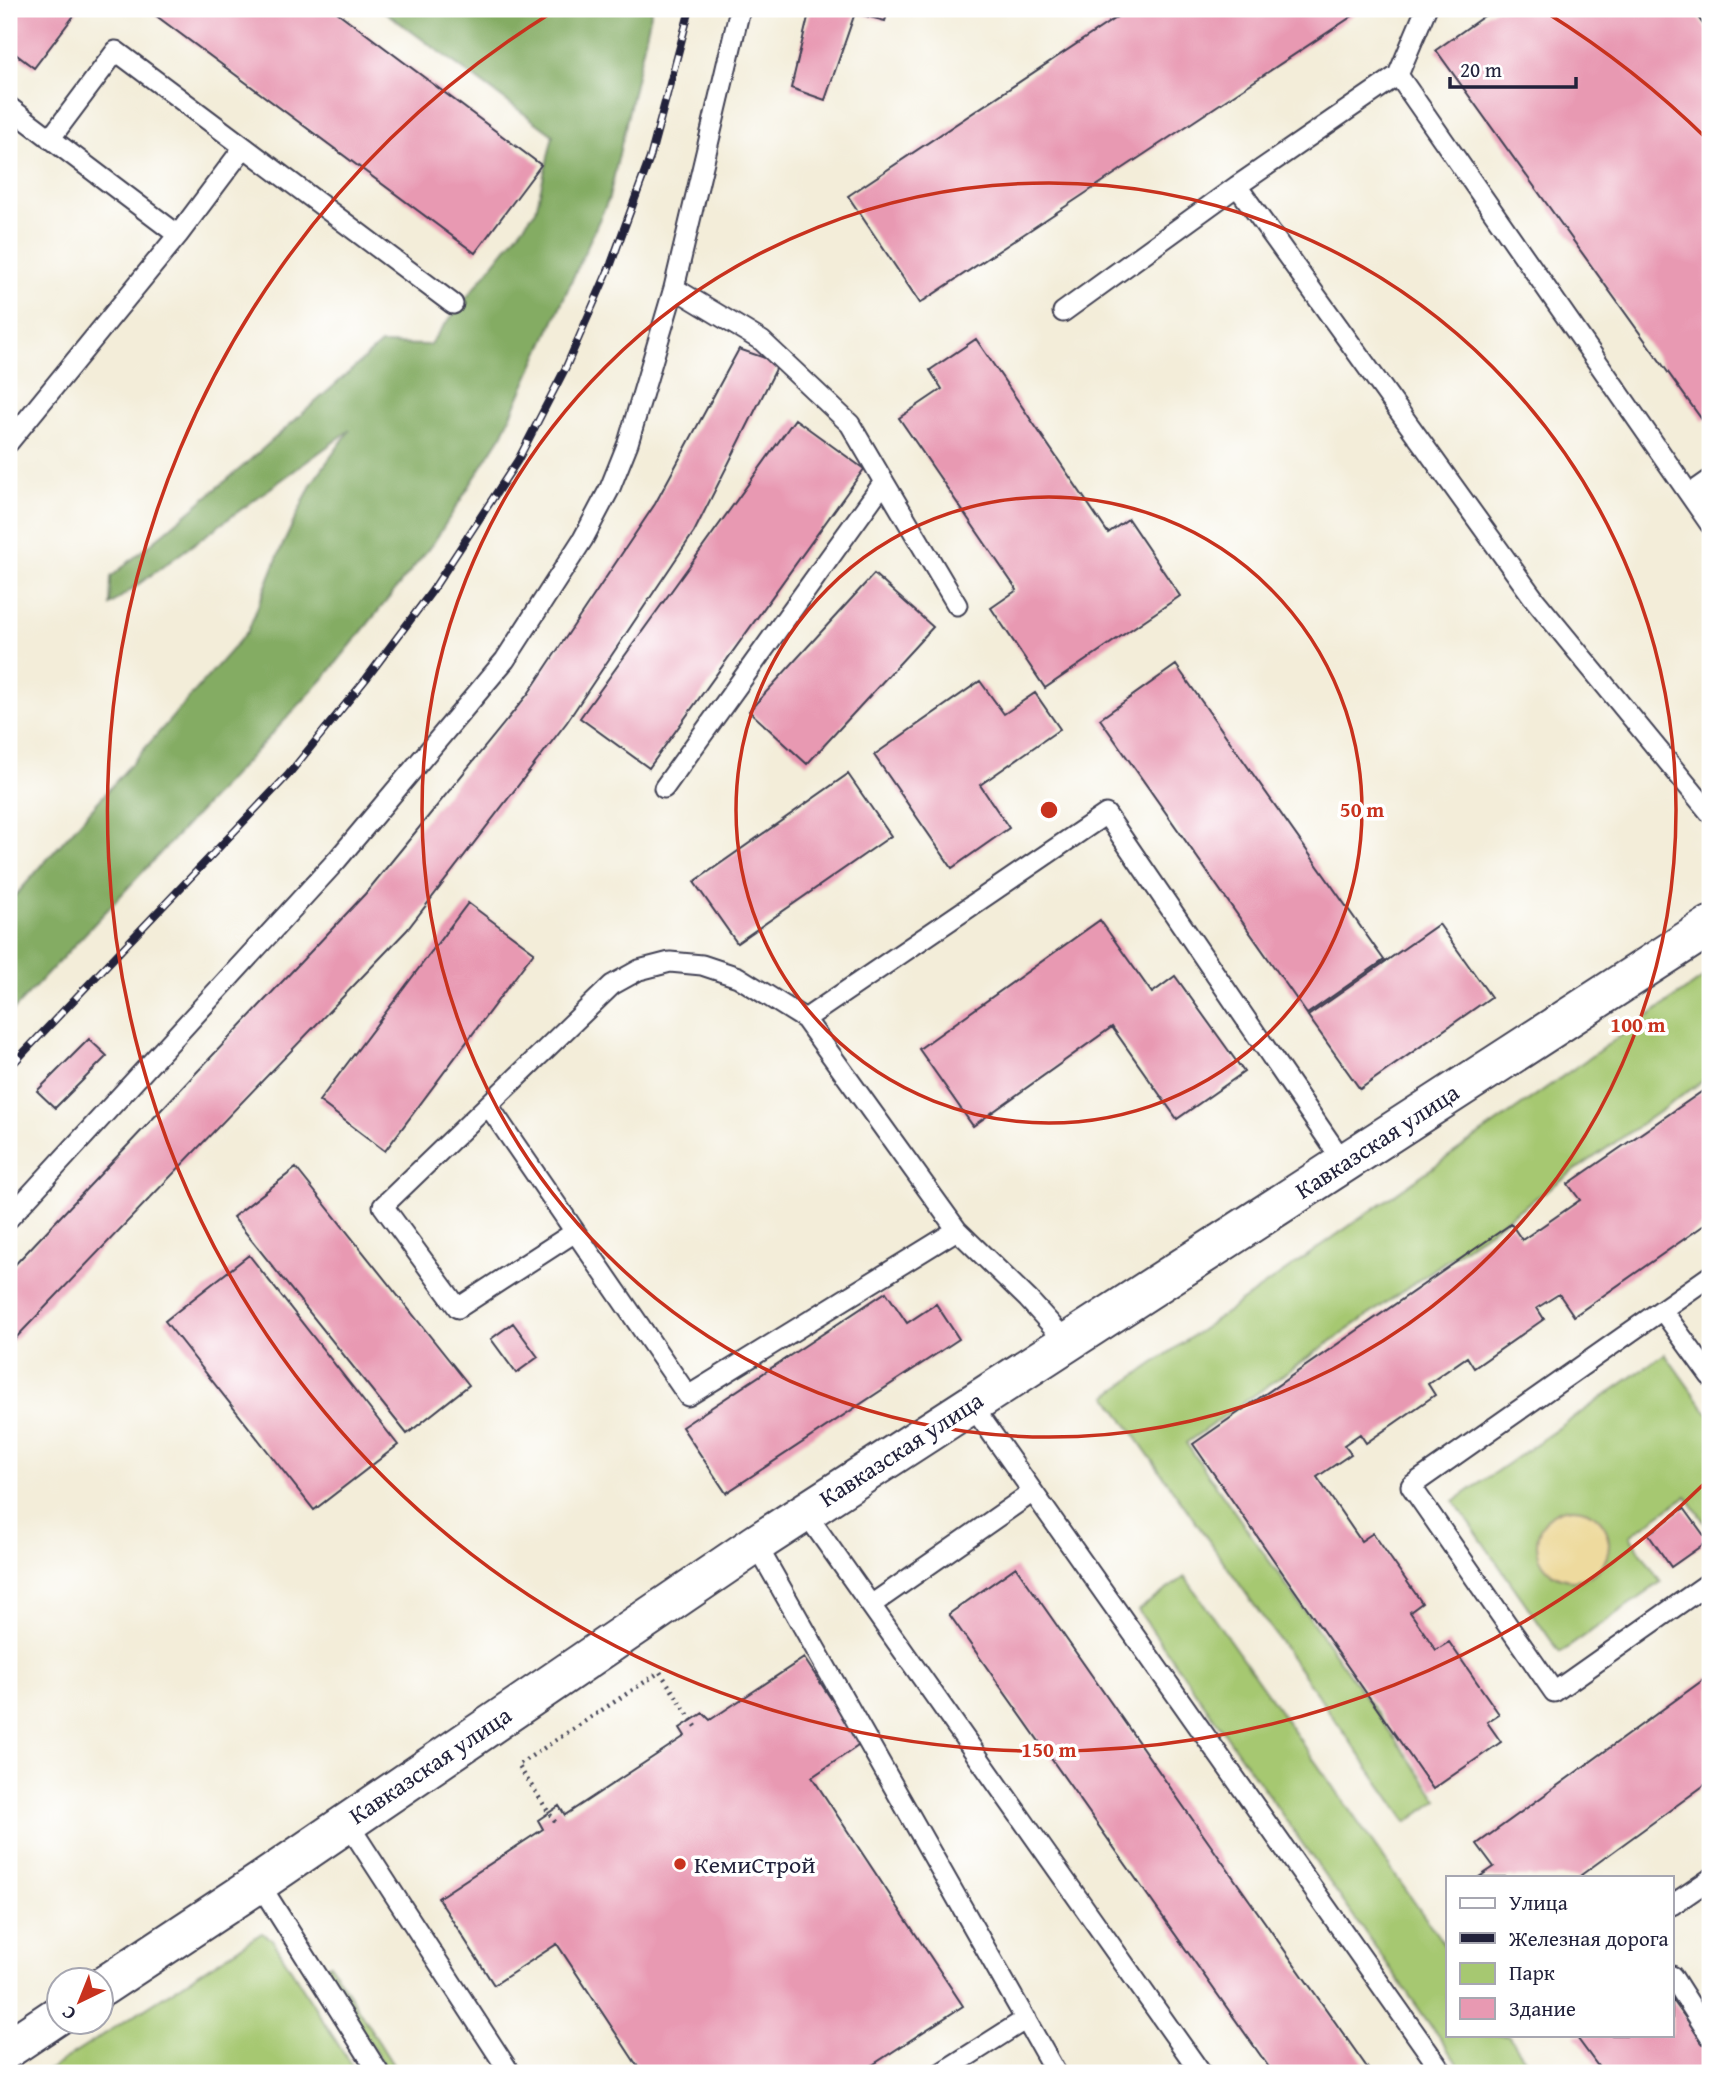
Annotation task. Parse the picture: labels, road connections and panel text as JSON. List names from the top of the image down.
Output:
{
  "streets": {
    "street": ["Кавказская улица"]
  },
  "places": ["КемиСтрой"],
  "legend": [
    "Улица",
    "Железная дорога",
    "Парк",
    "Здание"
  ],
  "scale_bar": "20 m",
  "north": "bottom left",
  "rings": ["50 m", "100 m", "150 m"]
}
